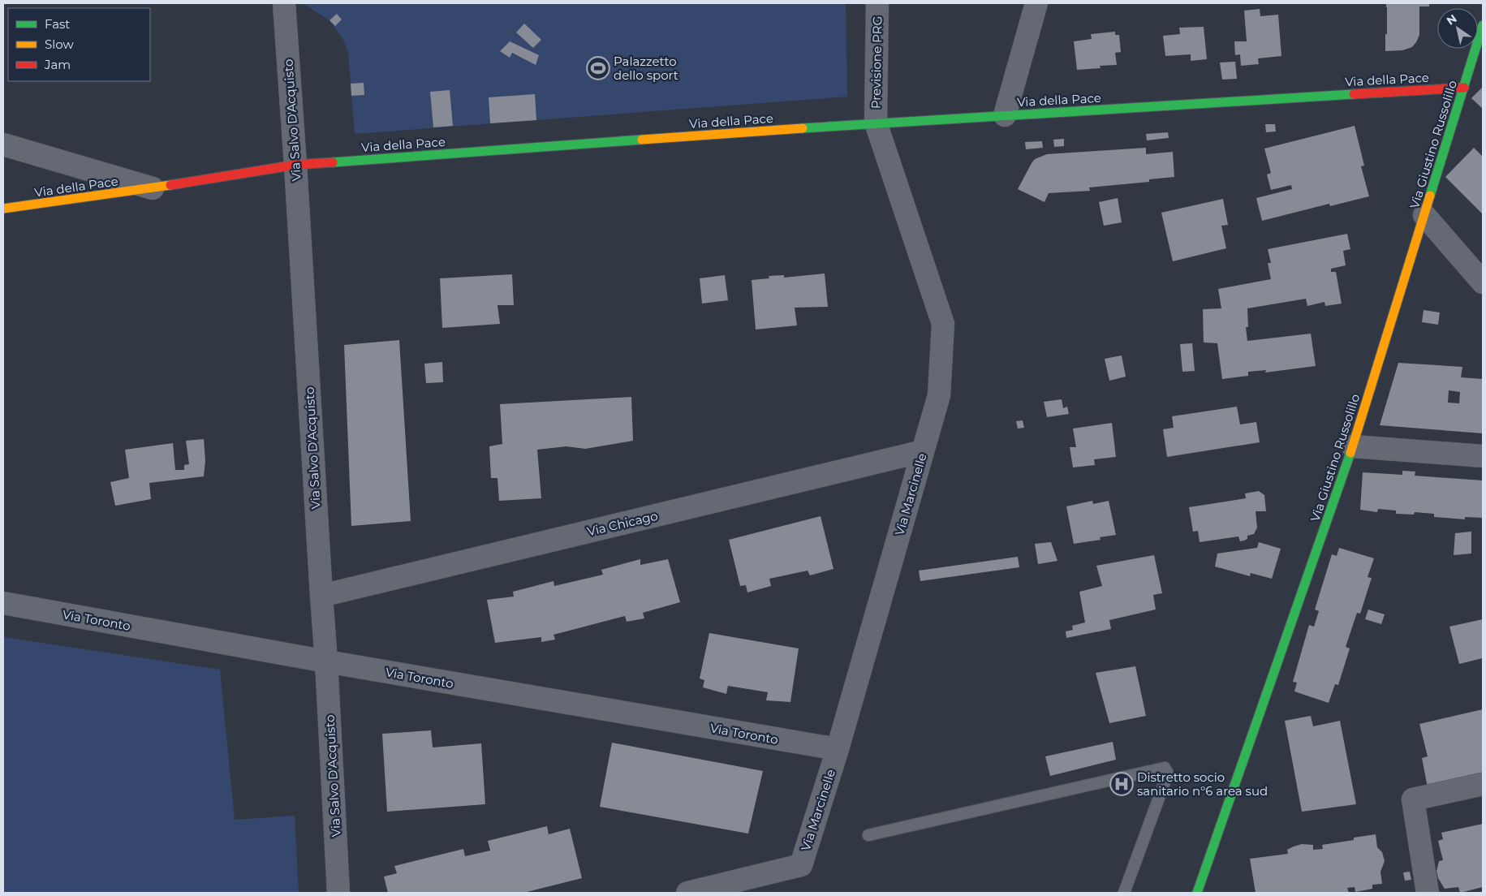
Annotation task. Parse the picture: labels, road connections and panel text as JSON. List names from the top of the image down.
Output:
{
  "streets": {
    "street": [
      "Previsione PRG",
      "Via della Pace",
      "Via Salvo D'Acquisto",
      "Via Giustino Russolillo",
      "Via Marcinelle",
      "Via Chicago",
      "Via Toronto"
    ]
  },
  "crossings": [
    ["Previsione PRG", "Via della Pace"],
    ["Previsione PRG", "Via Marcinelle"],
    ["Via della Pace", "Via Salvo D'Acquisto"],
    ["Via della Pace", "Via Giustino Russolillo"],
    ["Via della Pace", "Via Marcinelle"],
    ["Via Salvo D'Acquisto", "Via Chicago"],
    ["Via Salvo D'Acquisto", "Via Toronto"],
    ["Via Marcinelle", "Via Chicago"],
    ["Via Marcinelle", "Via Toronto"]
  ],
  "places": {
    "sports": ["Palazzetto dello sport"],
    "hospital": ["Distretto socio sanitario n°6 area sud"]
  },
  "legend": ["Fast", "Slow", "Jam"],
  "north": "top left"
}
